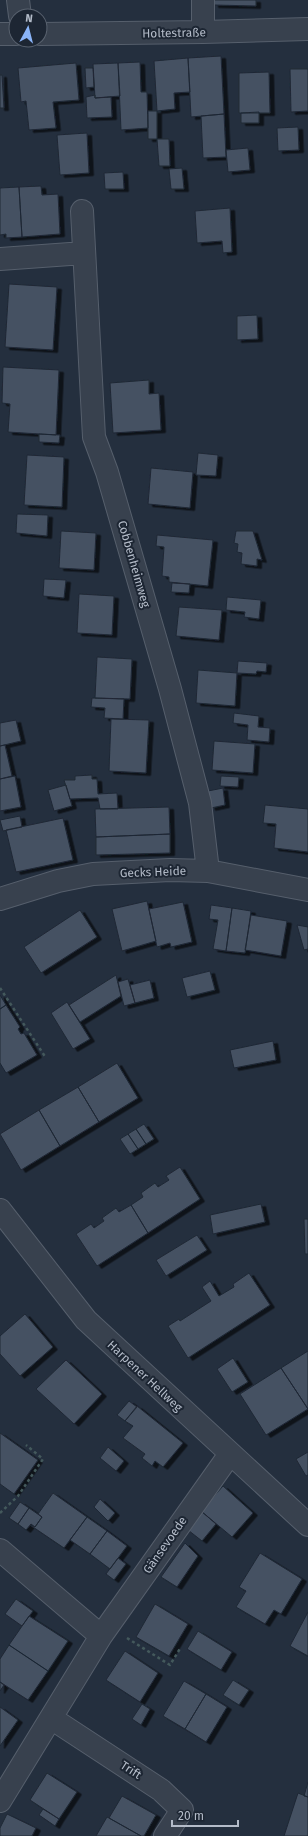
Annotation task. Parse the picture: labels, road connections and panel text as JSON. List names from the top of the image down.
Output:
{
  "streets": {
    "street": [
      "Holtestraße",
      "Cobbenheimweg",
      "Gecks Heide",
      "Harpener Hellweg",
      "Gänsevoede",
      "Trift"
    ]
  },
  "crossings": [
    ["Cobbenheimweg", "Gecks Heide"],
    ["Harpener Hellweg", "Gänsevoede"],
    ["Gänsevoede", "Trift"]
  ],
  "scale_bar": "20 m",
  "north": "top"
}
